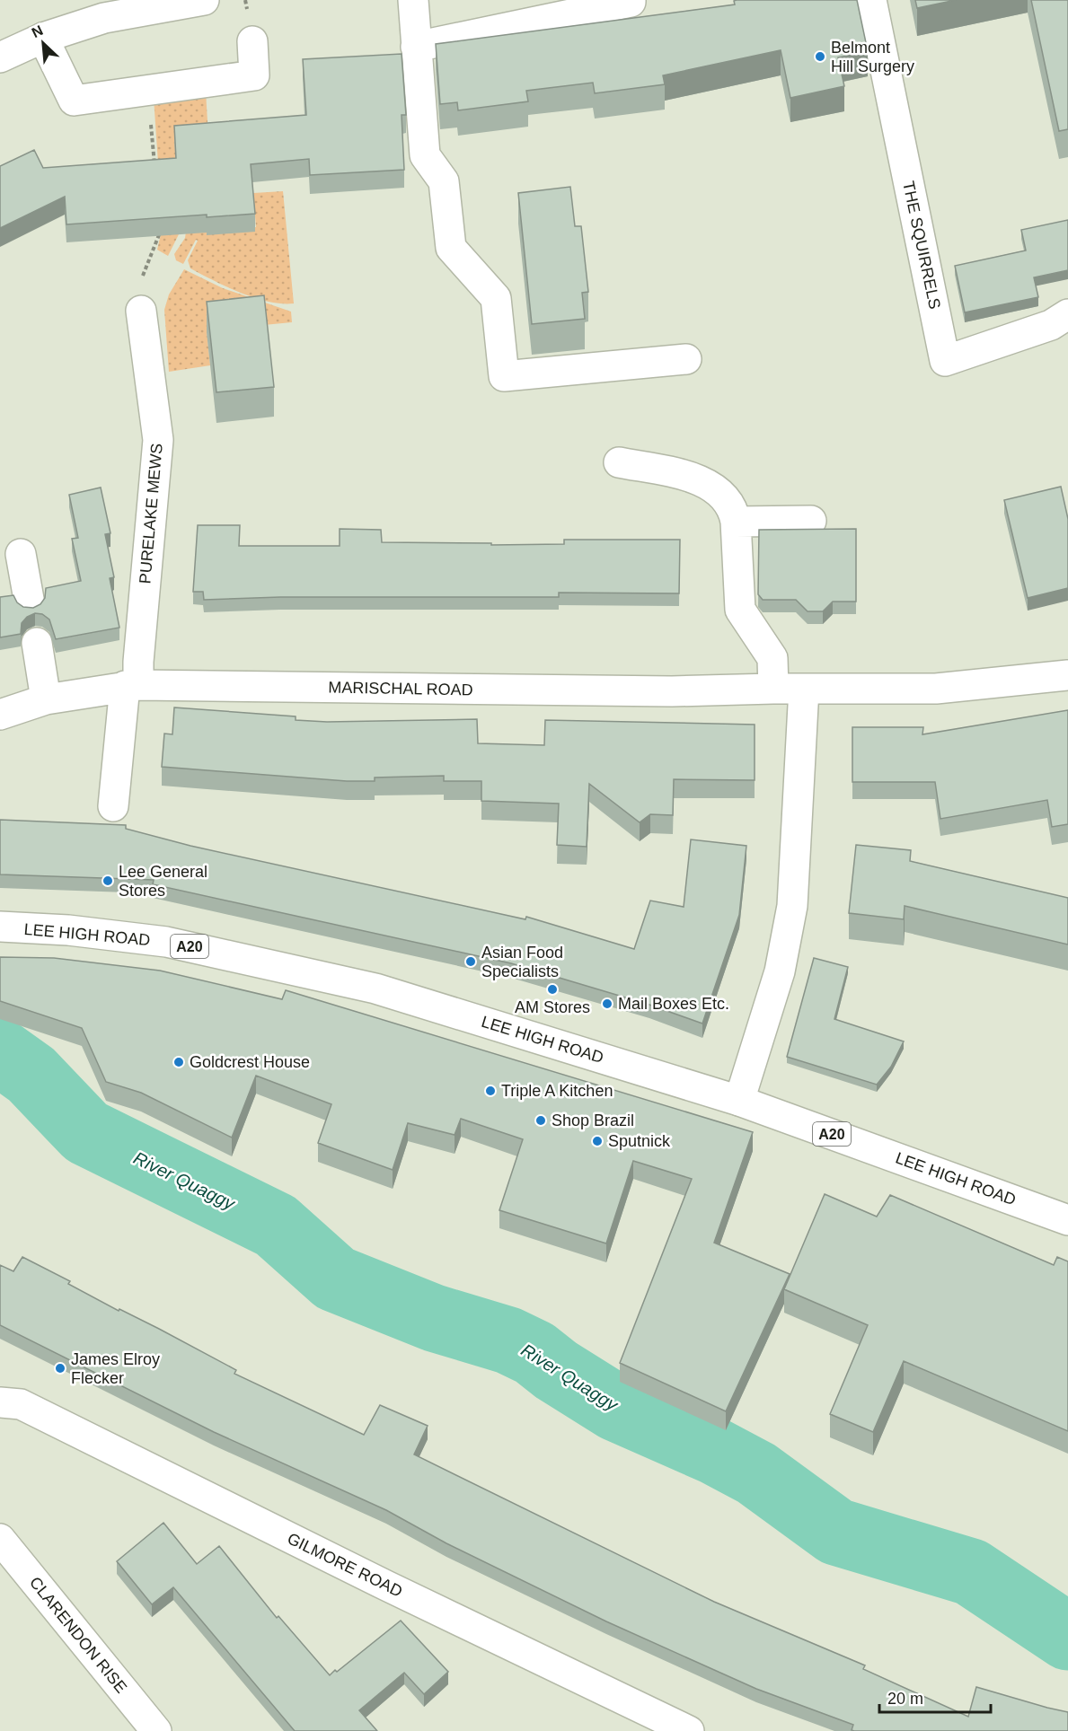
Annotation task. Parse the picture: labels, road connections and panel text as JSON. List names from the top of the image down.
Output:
{
  "streets": {
    "main road": [
      "THE SQUIRRELS",
      "PURELAKE MEWS",
      "MARISCHAL ROAD",
      "LEE HIGH ROAD",
      "A20",
      "GILMORE ROAD",
      "CLARENDON RISE"
    ]
  },
  "crossings": [
    ["PURELAKE MEWS", "MARISCHAL ROAD"]
  ],
  "water": ["River Quaggy"],
  "places": [
    "Belmont Hill Surgery",
    "Lee General Stores",
    "Asian Food Specialists",
    "AM Stores",
    "Mail Boxes Etc.",
    "Goldcrest House",
    "Triple A Kitchen",
    "Shop Brazil",
    "Sputnick",
    "James Elroy Flecker"
  ],
  "scale_bar": "20 m",
  "north": "top left"
}
